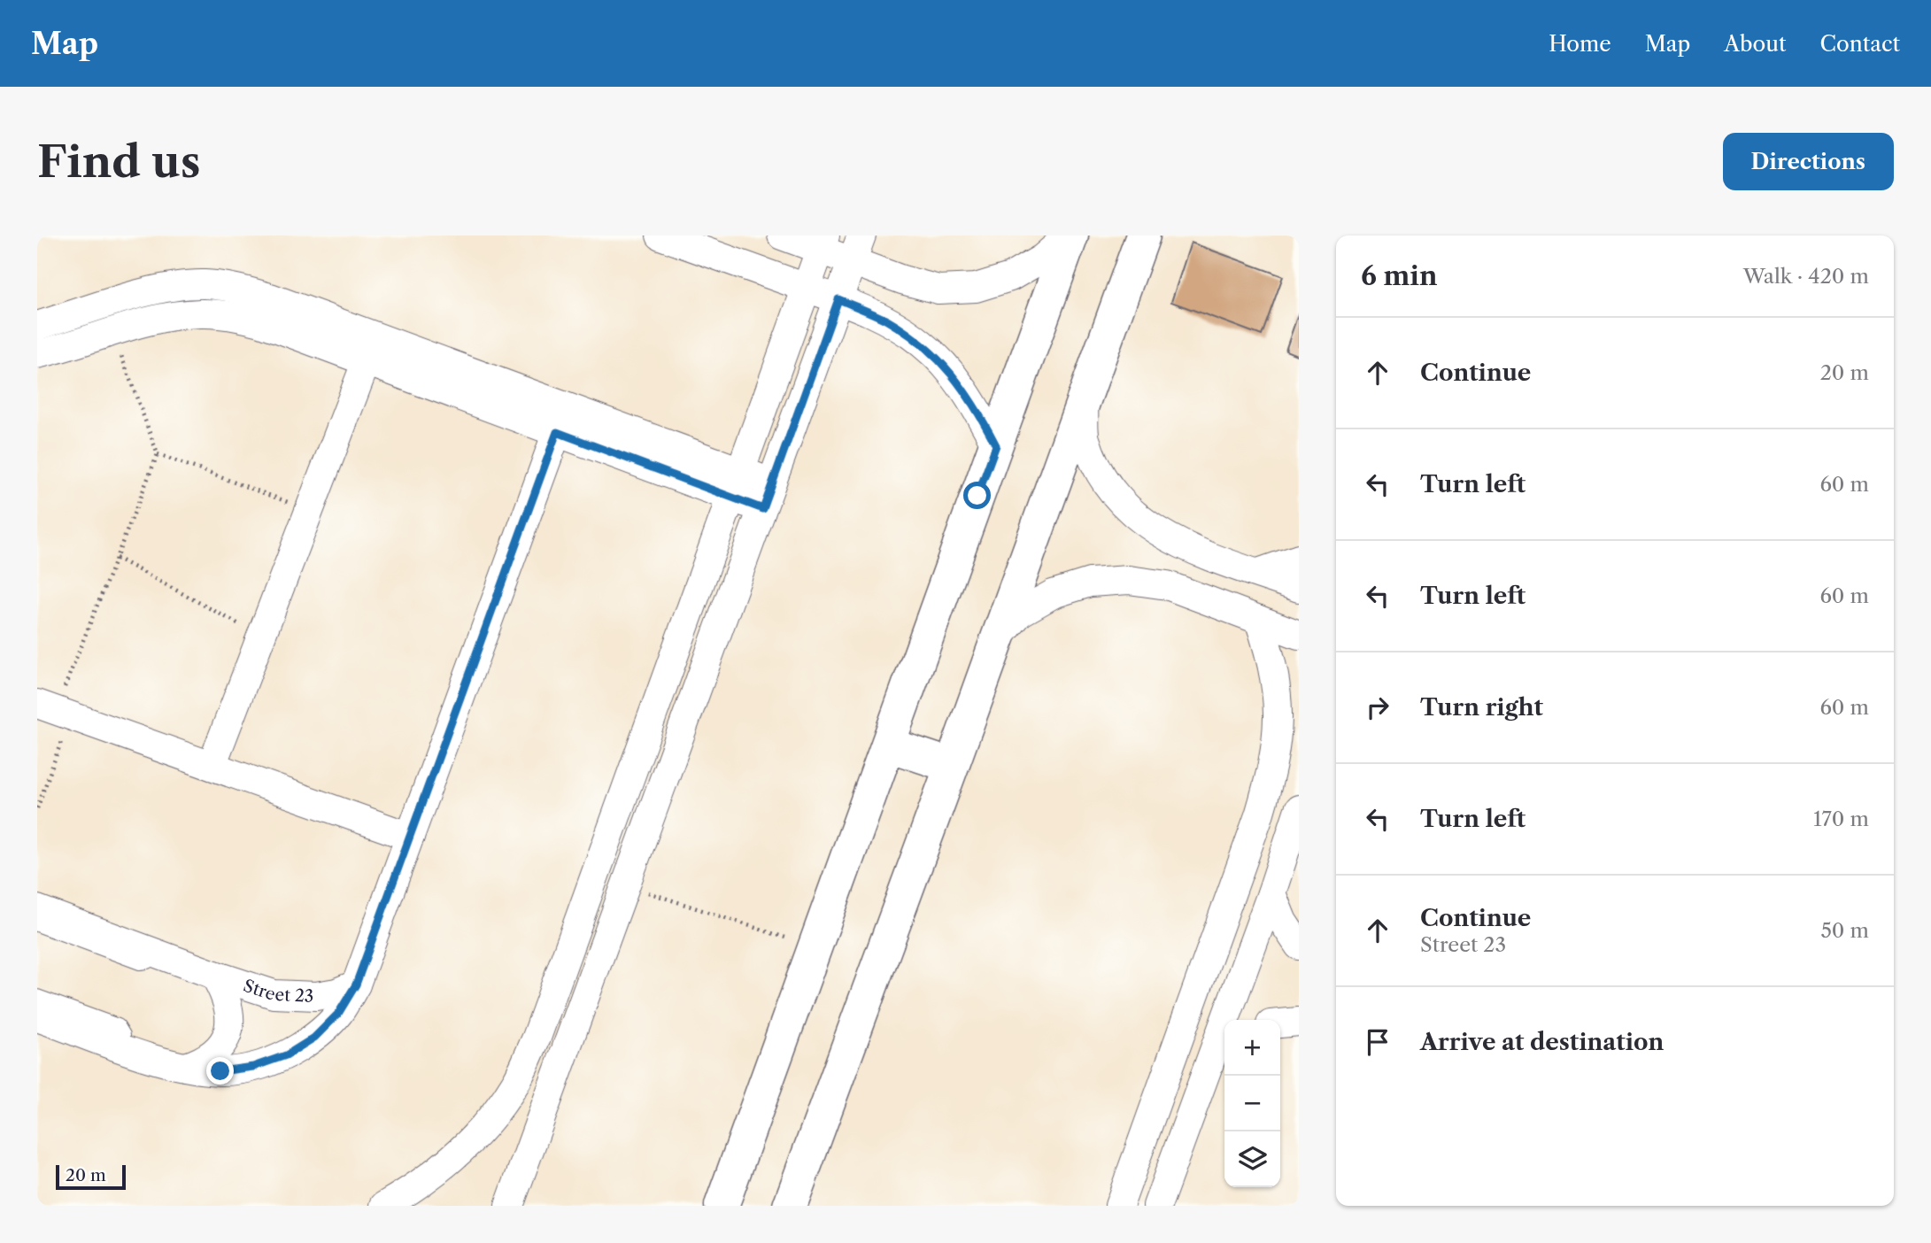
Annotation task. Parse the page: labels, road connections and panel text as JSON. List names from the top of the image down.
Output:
{
  "streets": {
    "street": ["Street 23"]
  },
  "scale_bar": "20 m",
  "page": {
    "header": "Map",
    "nav": [
      "Home",
      "Map",
      "About",
      "Contact"
    ],
    "buttons": "Directions",
    "title": "Find us",
    "heading": ["6 min", "Walk · 420 m"],
    "list": [
      ["Continue", "20 m"],
      ["Turn left", "60 m"],
      ["Turn left", "60 m"],
      ["Turn right", "60 m"],
      ["Turn left", "170 m"],
      ["Continue", "Street 23", "50 m"],
      "Arrive at destination"
    ],
    "map_buttons": ["+", "−"],
    "scale": "20 m"
  }
}
